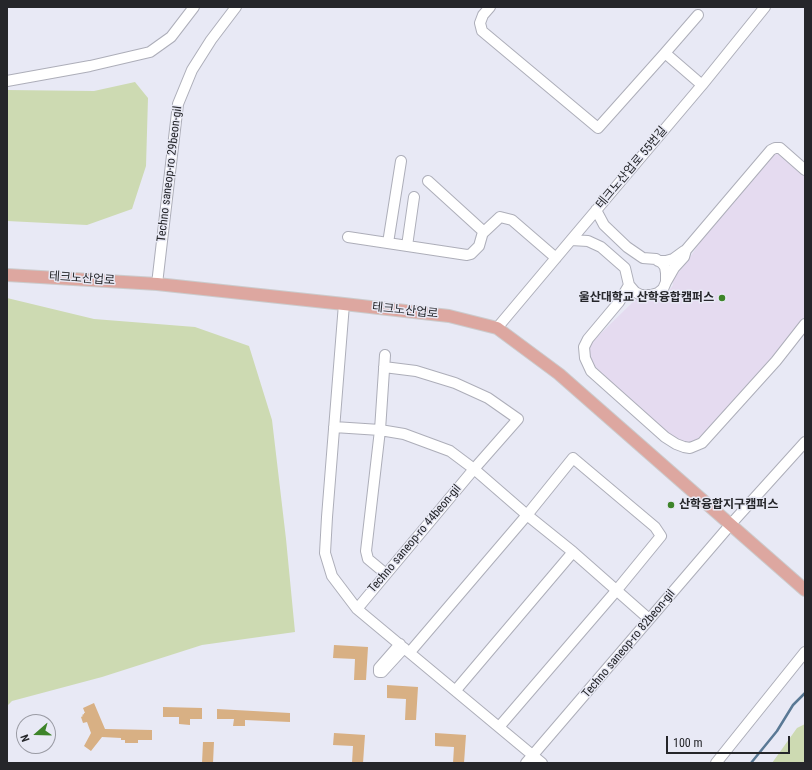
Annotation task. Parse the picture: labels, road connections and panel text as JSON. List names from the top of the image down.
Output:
{
  "streets": {
    "main road": ["테크노산업로"],
    "street": [
      "테크노산업로 55번길",
      "Techno saneop-ro 29beon-gil",
      "Techno saneop-ro 44beon-gil",
      "Techno saneop-ro 82beon-gil"
    ]
  },
  "crossings": [
    ["테크노산업로 55번길", "테크노산업로"],
    ["Techno saneop-ro 29beon-gil", "테크노산업로"],
    ["테크노산업로", "Techno saneop-ro 82beon-gil"]
  ],
  "places": ["울산대학교 산학융합캠퍼스", "산학융합지구캠퍼스"],
  "scale_bar": "100 m",
  "north": "left"
}
